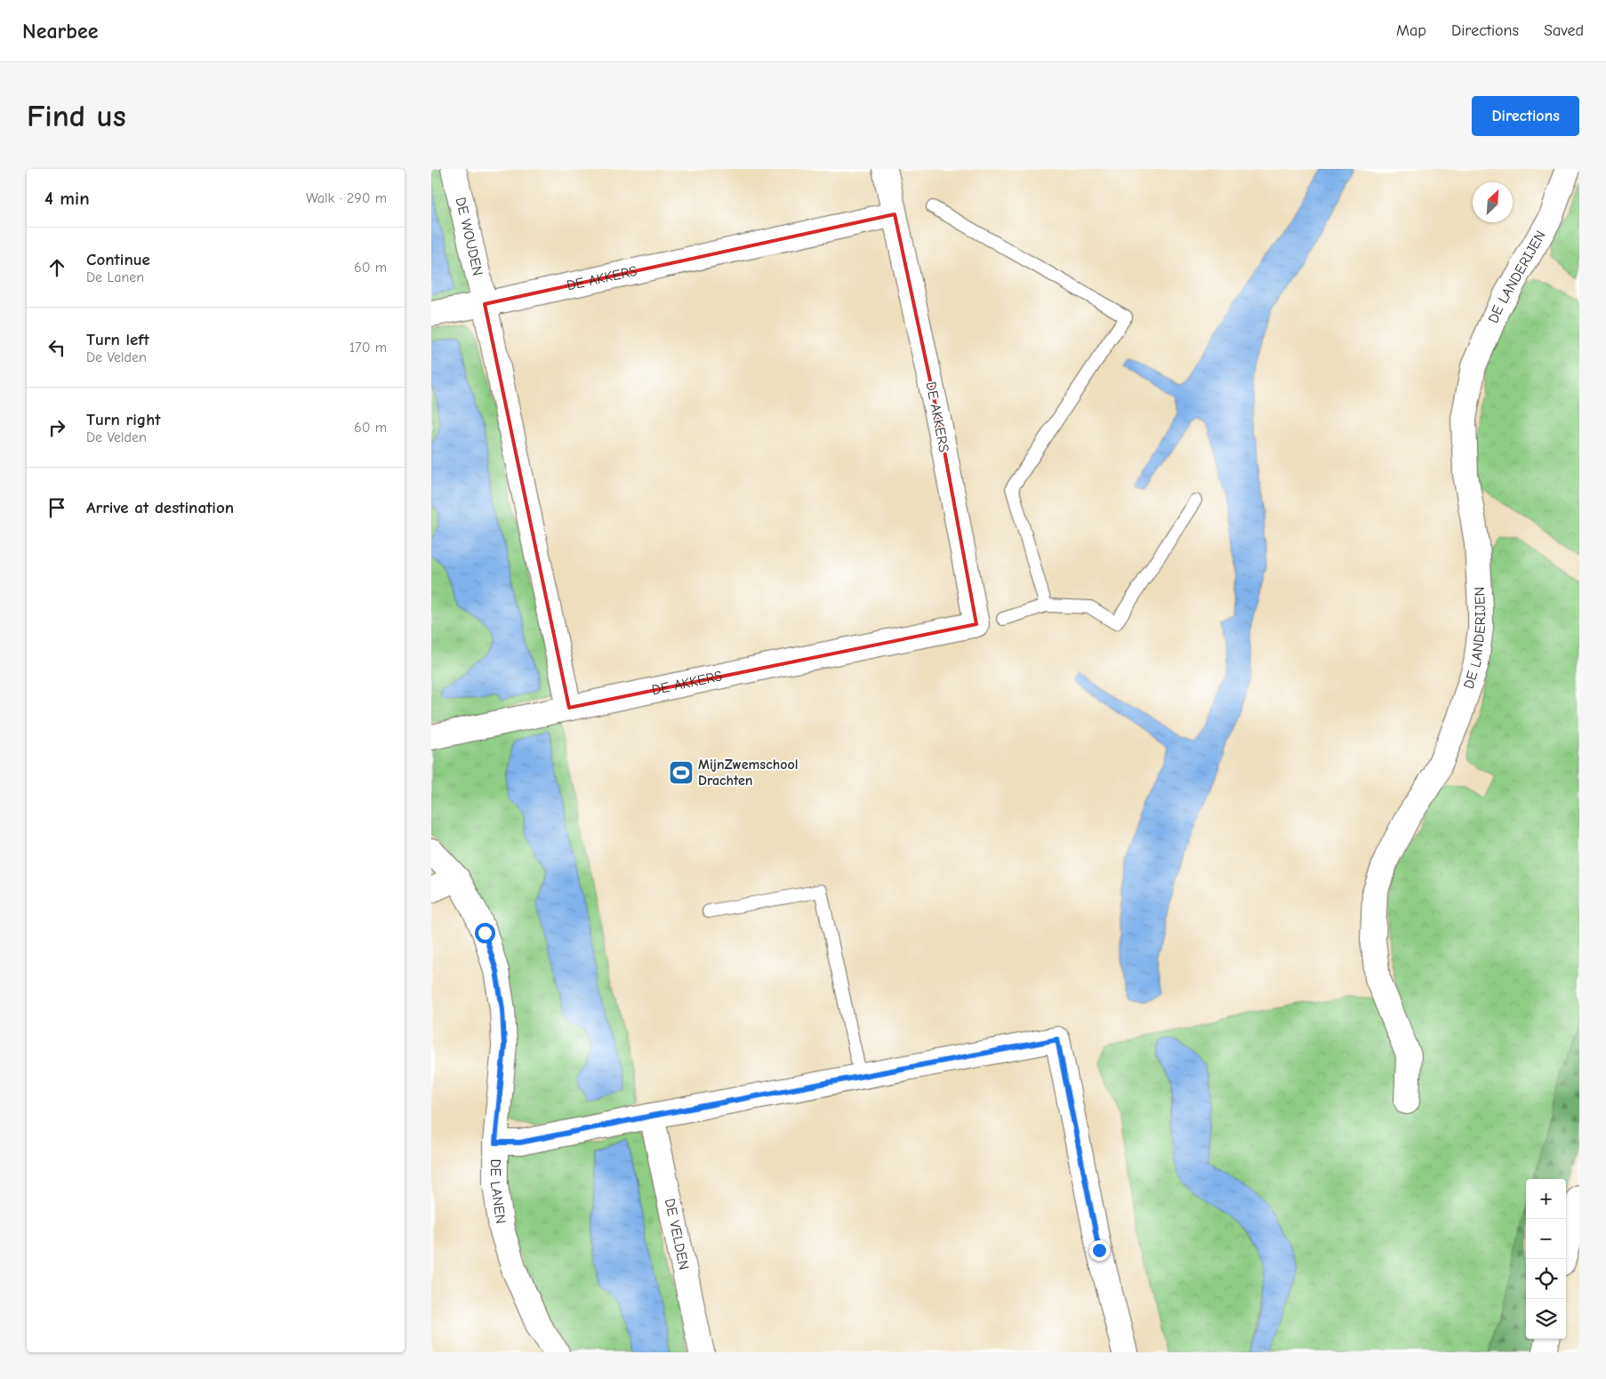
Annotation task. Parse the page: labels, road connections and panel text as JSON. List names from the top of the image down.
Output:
{
  "streets": {
    "street": [
      "DE WOUDEN",
      "DE LANDERIJEN",
      "DE AKKERS",
      "DE LANEN",
      "DE VELDEN"
    ]
  },
  "crossings": [
    ["DE WOUDEN", "DE AKKERS"]
  ],
  "places": {
    "sports": ["MijnZwemschool Drachten"]
  },
  "north": "top right",
  "page": {
    "header": "Nearbee",
    "nav": ["Map", "Directions", "Saved"],
    "buttons": "Directions",
    "title": "Find us",
    "heading": ["4 min", "Walk · 290 m"],
    "list": [
      ["Continue", "De Lanen", "60 m"],
      ["Turn left", "De Velden", "170 m"],
      ["Turn right", "De Velden", "60 m"],
      "Arrive at destination"
    ],
    "map_buttons": ["+", "−"]
  }
}
